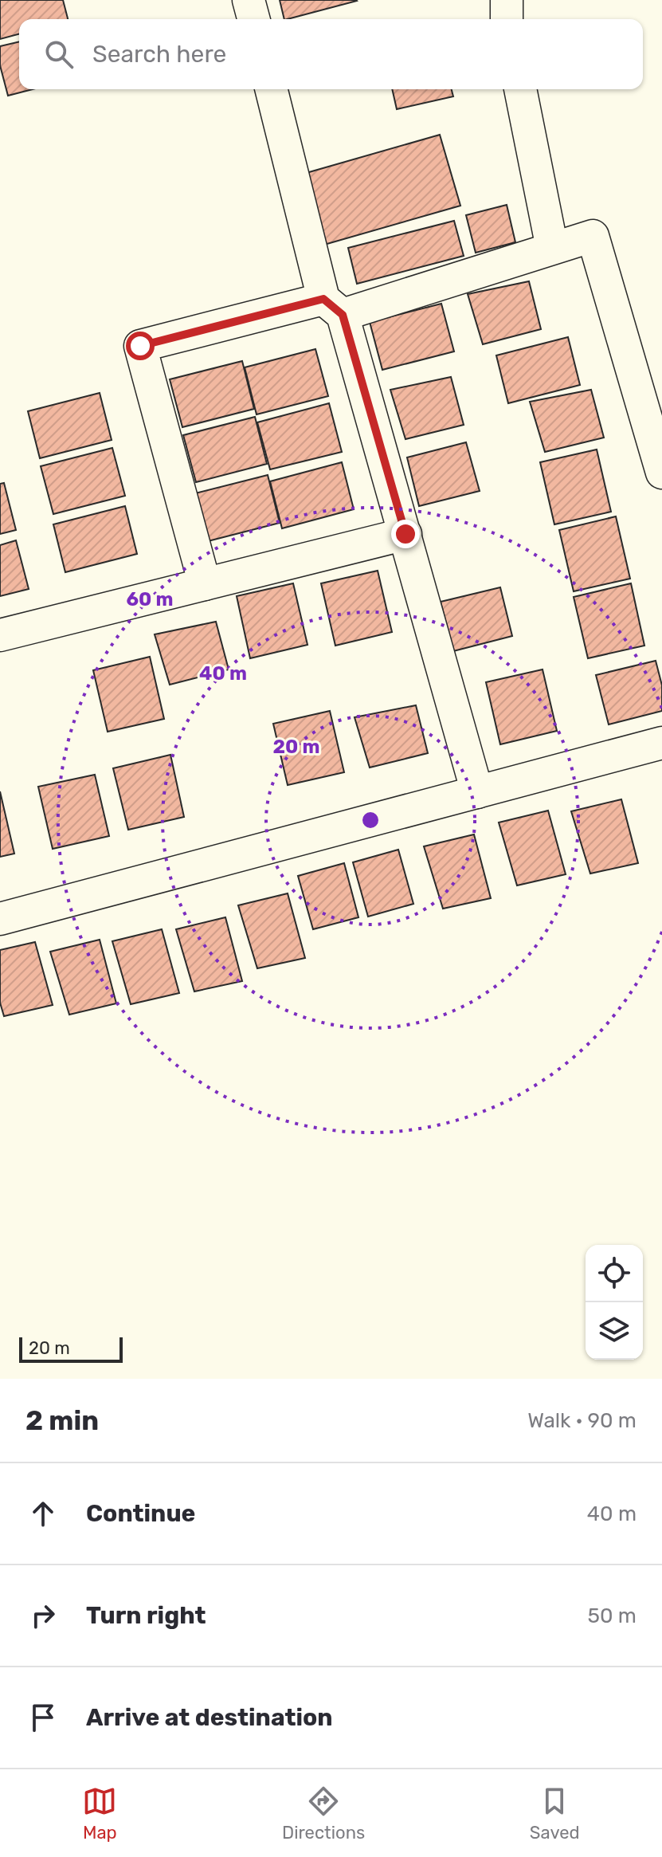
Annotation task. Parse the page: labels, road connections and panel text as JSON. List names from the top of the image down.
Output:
{
  "scale_bar": "20 m",
  "page": {
    "search": "Search here",
    "scale": "20 m",
    "heading": ["2 min", "Walk · 90 m"],
    "list": [
      ["Continue", "40 m"],
      ["Turn right", "50 m"],
      "Arrive at destination"
    ],
    "nav": ["Map", "Directions", "Saved"]
  },
  "rings": ["60 m", "40 m", "20 m"]
}
